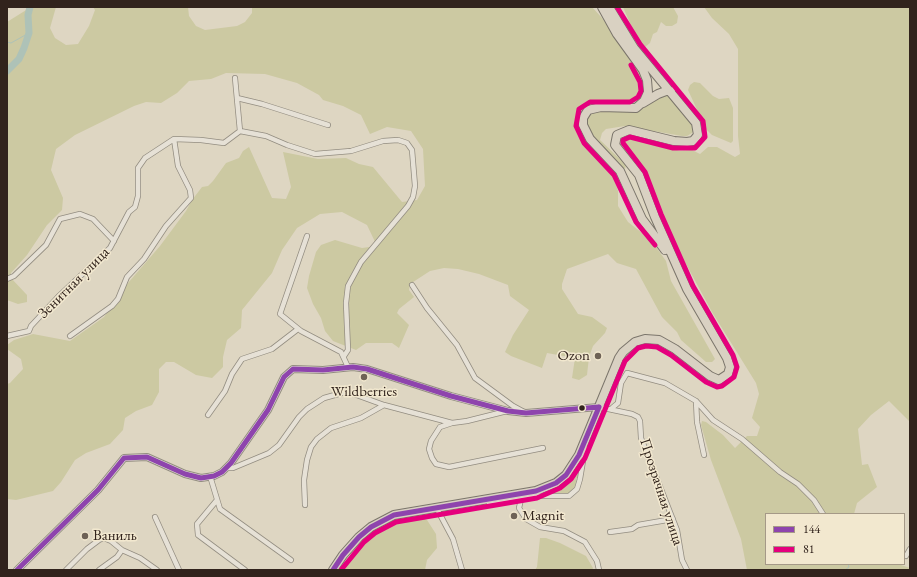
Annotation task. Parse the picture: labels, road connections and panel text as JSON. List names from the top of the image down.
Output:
{
  "streets": {
    "street": ["Зенитная улица", "Прозрачная улица"]
  },
  "places": [
    "Ozon",
    "Wildberries",
    "Magnit",
    "Ваниль"
  ],
  "lines": ["transit line 81", "transit line 144"],
  "legend": ["144", "81"]
}
